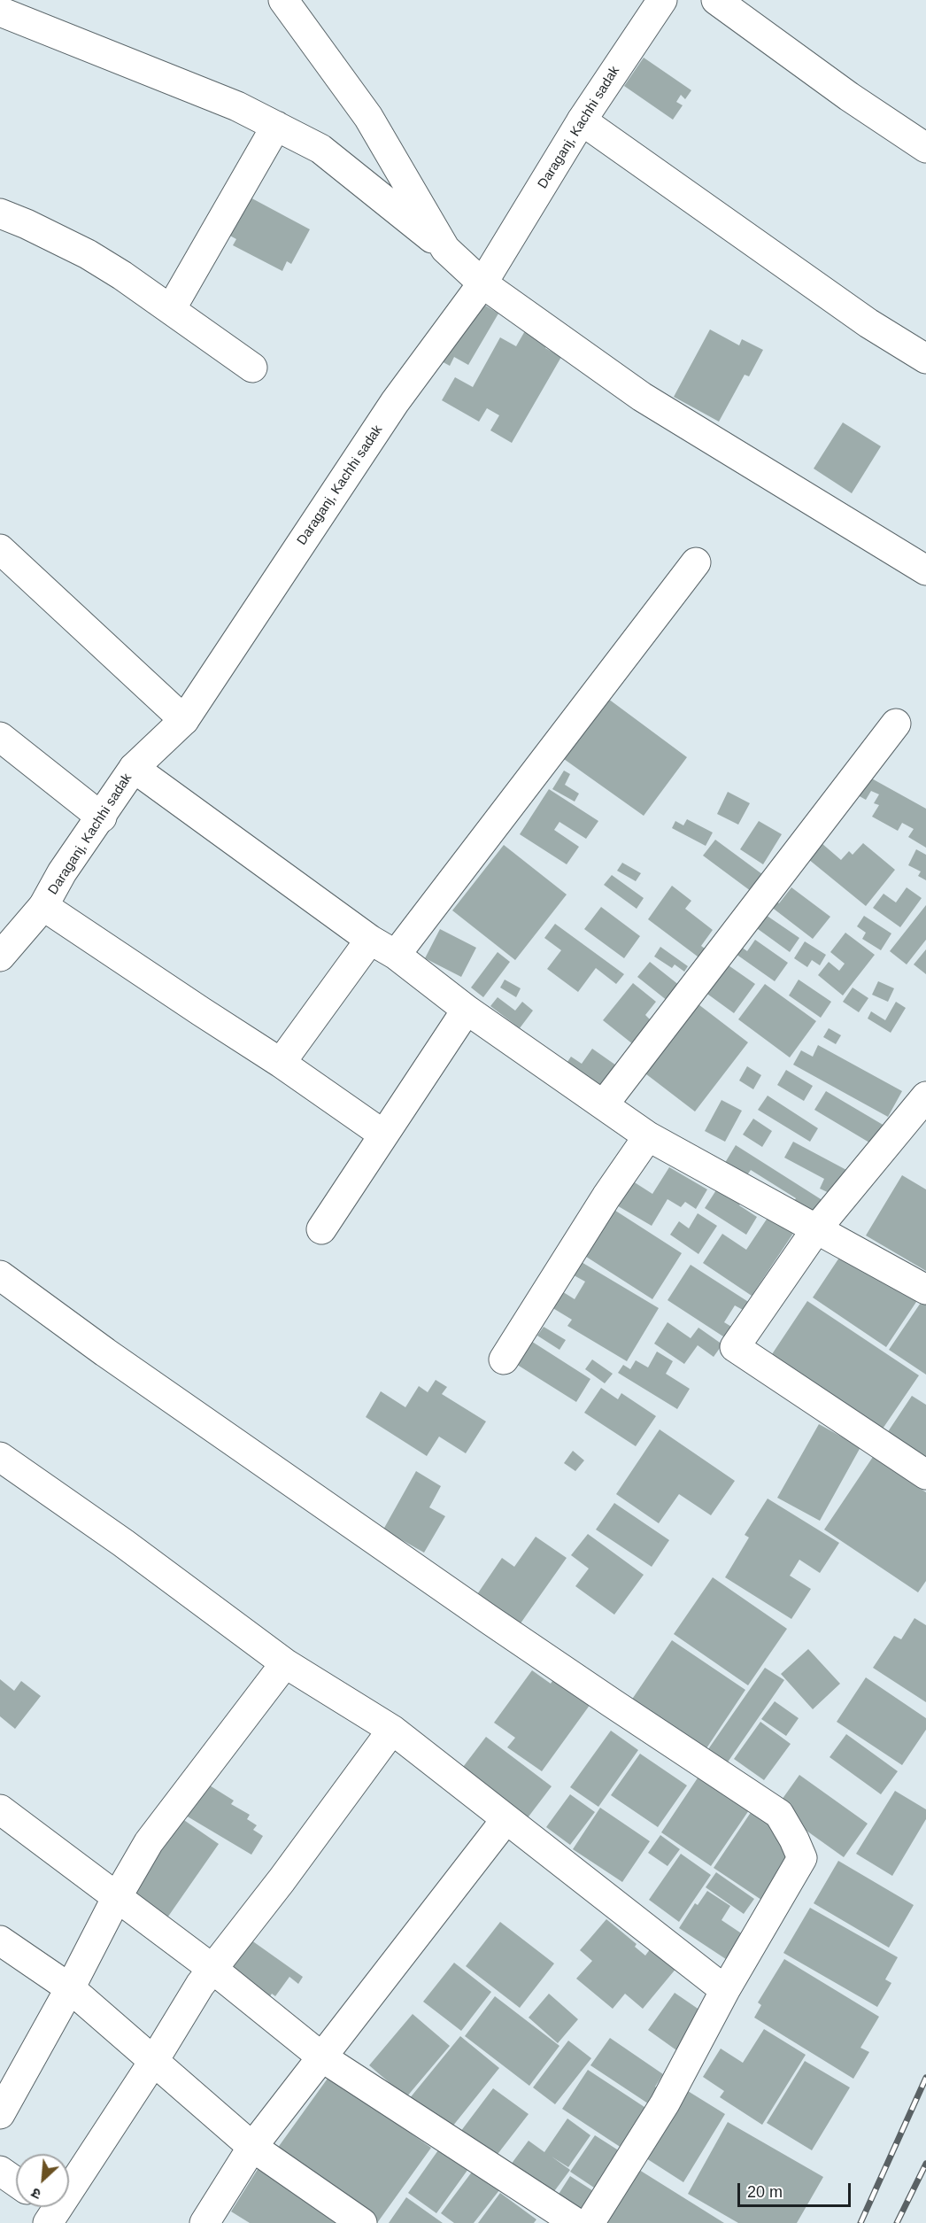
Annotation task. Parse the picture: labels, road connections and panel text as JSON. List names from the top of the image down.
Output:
{
  "streets": {
    "street": ["Daraganj, Kachhi sadak"]
  },
  "scale_bar": "20 m",
  "north": "bottom left"
}
